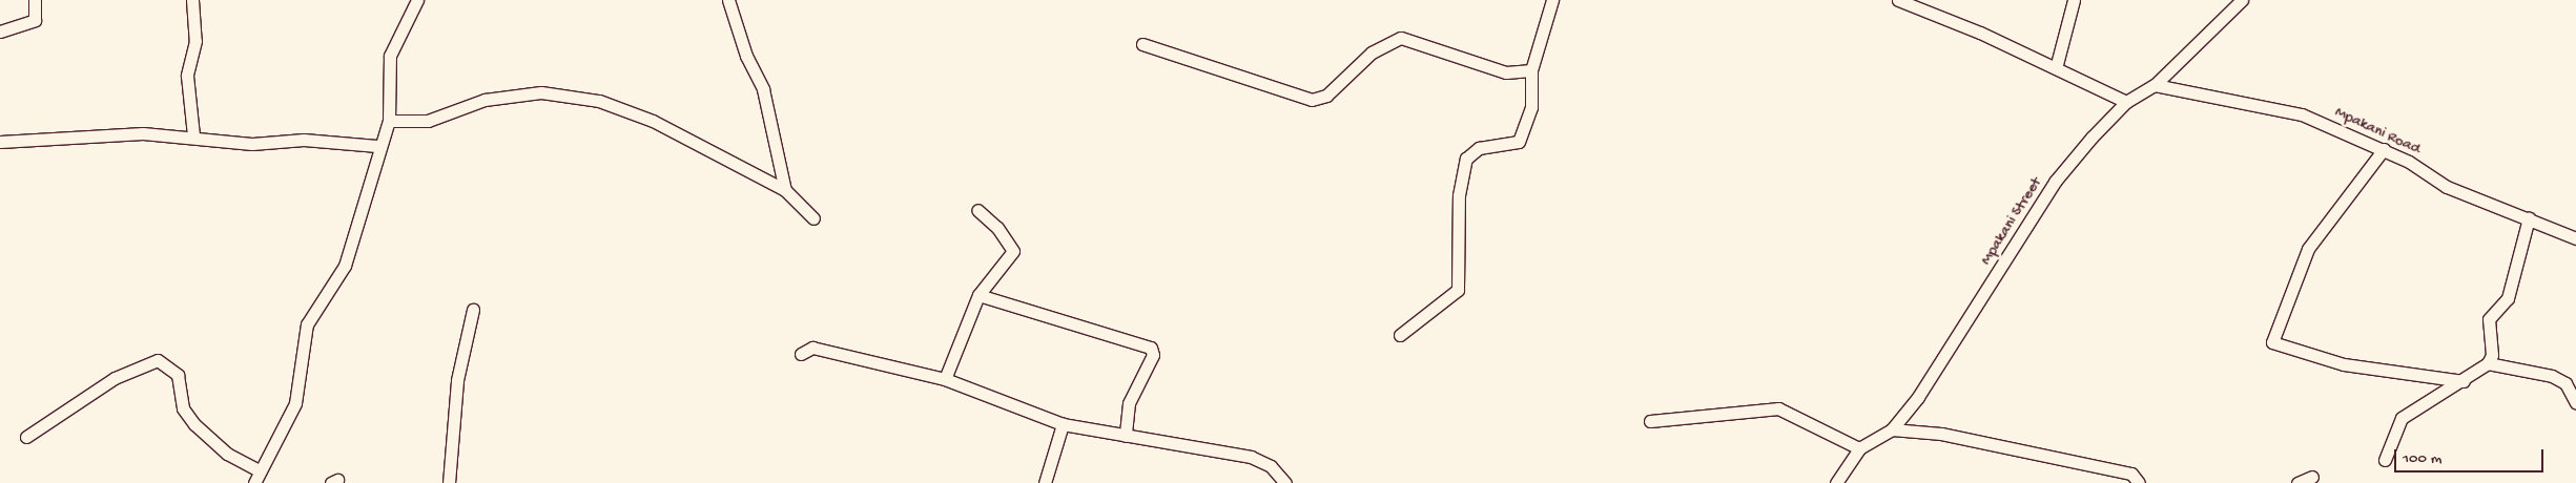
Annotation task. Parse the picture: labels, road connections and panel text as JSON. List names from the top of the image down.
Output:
{
  "streets": {
    "street": ["Mpakani Road", "Mpakani Street"]
  },
  "crossings": [
    ["Mpakani Road", "Mpakani Street"]
  ],
  "scale_bar": "100 m"
}
